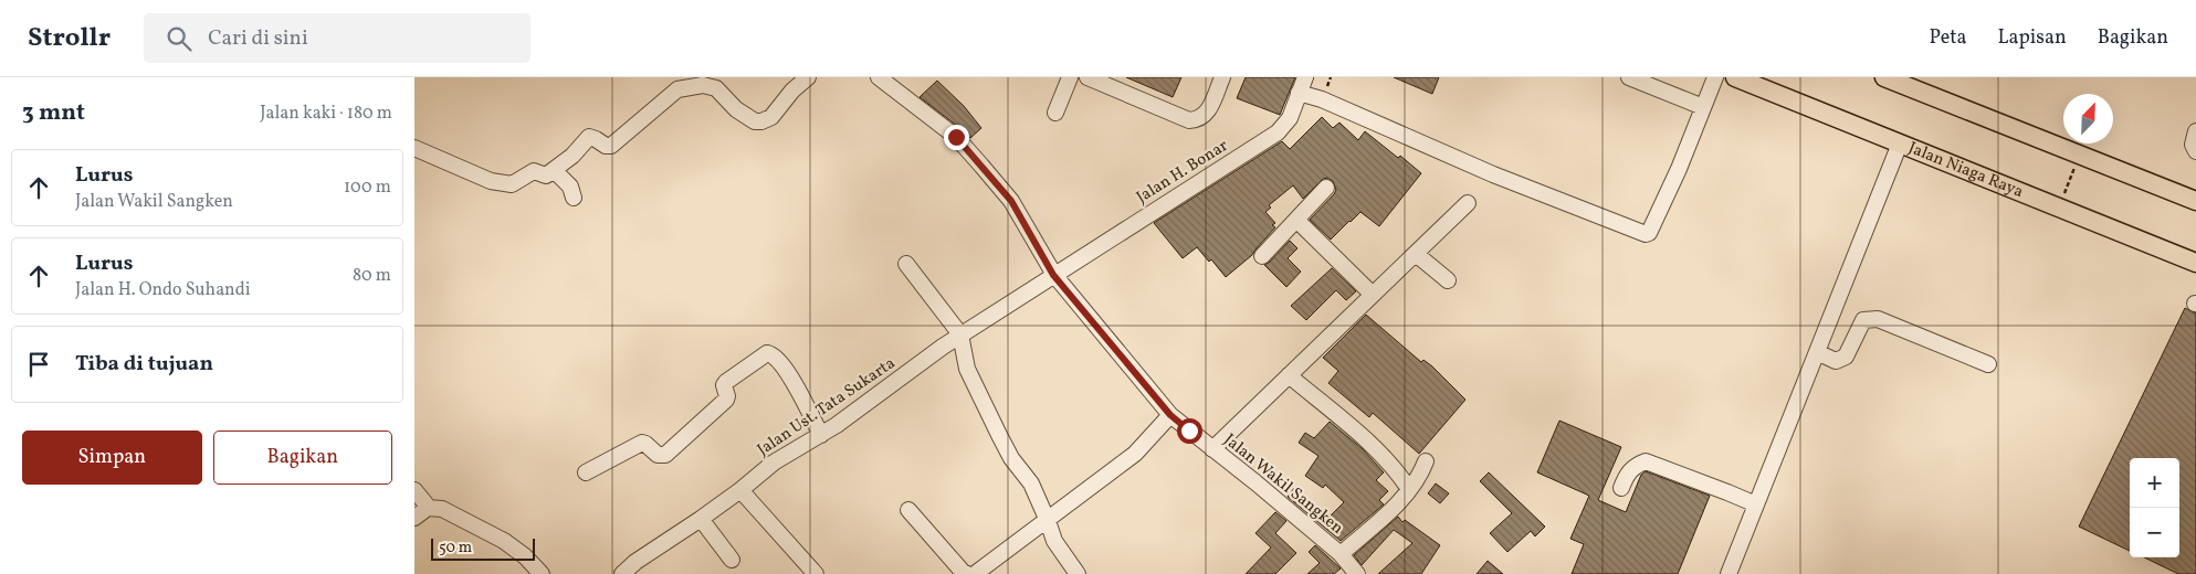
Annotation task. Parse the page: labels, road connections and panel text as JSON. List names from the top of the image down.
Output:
{
  "streets": {
    "main road": ["Jalan Niaga Raya"],
    "street": ["Jalan H. Bonar", "Jalan Ust. Tata Sukarta", "Jalan Wakil Sangken"]
  },
  "crossings": [
    ["Jalan H. Bonar", "Jalan Ust. Tata Sukarta"],
    ["Jalan H. Bonar", "Jalan Wakil Sangken"],
    ["Jalan Ust. Tata Sukarta", "Jalan Wakil Sangken"]
  ],
  "scale_bar": "50 m",
  "north": "top right",
  "page": {
    "header": "Strollr",
    "search": "Cari di sini",
    "nav": ["Peta", "Lapisan", "Bagikan"],
    "heading": ["3 mnt", "Jalan kaki · 180 m"],
    "list": [
      ["Lurus", "Jalan Wakil Sangken", "100 m"],
      ["Lurus", "Jalan H. Ondo Suhandi", "80 m"],
      "Tiba di tujuan"
    ],
    "buttons": ["Simpan", "Bagikan"],
    "map_buttons": ["+", "−"],
    "scale": "50 m"
  }
}
